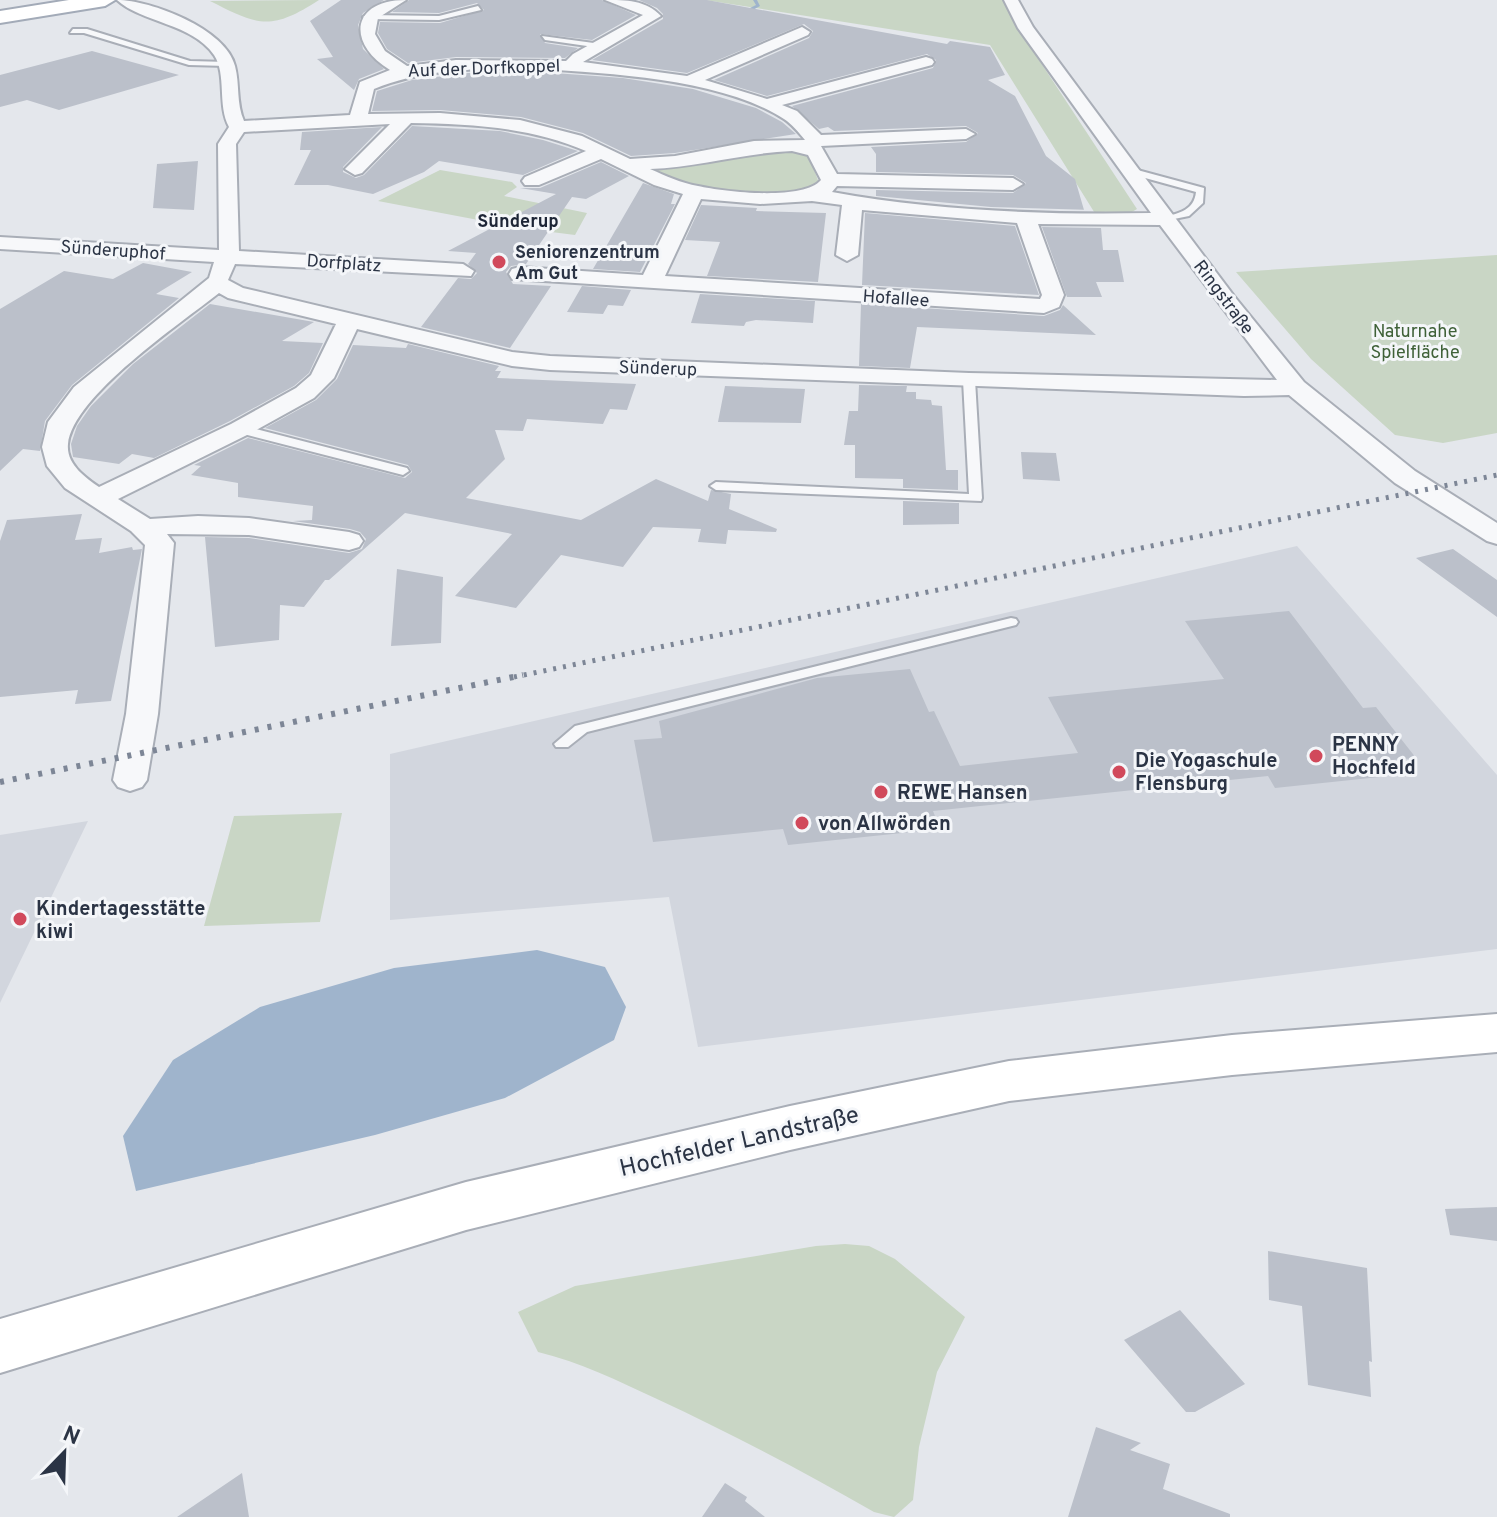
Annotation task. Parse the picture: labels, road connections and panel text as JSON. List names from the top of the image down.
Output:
{
  "streets": {
    "main road": ["Hochfelder Landstraße"],
    "street": [
      "Auf der Dorfkoppel",
      "Sünderuphof",
      "Dorfplatz",
      "Ringstraße",
      "Hofallee",
      "Sünderup"
    ]
  },
  "crossings": [
    ["Sünderuphof", "Dorfplatz"],
    ["Ringstraße", "Sünderup"]
  ],
  "districts": ["Sünderup"],
  "parks": ["Naturnahe Spielfläche"],
  "places": [
    "Seniorenzentrum Am Gut",
    "PENNY Hochfeld",
    "Die Yogaschule Flensburg",
    "REWE Hansen",
    "von Allwörden",
    "Kindertagesstätte kiwi"
  ],
  "north": "top right"
}
